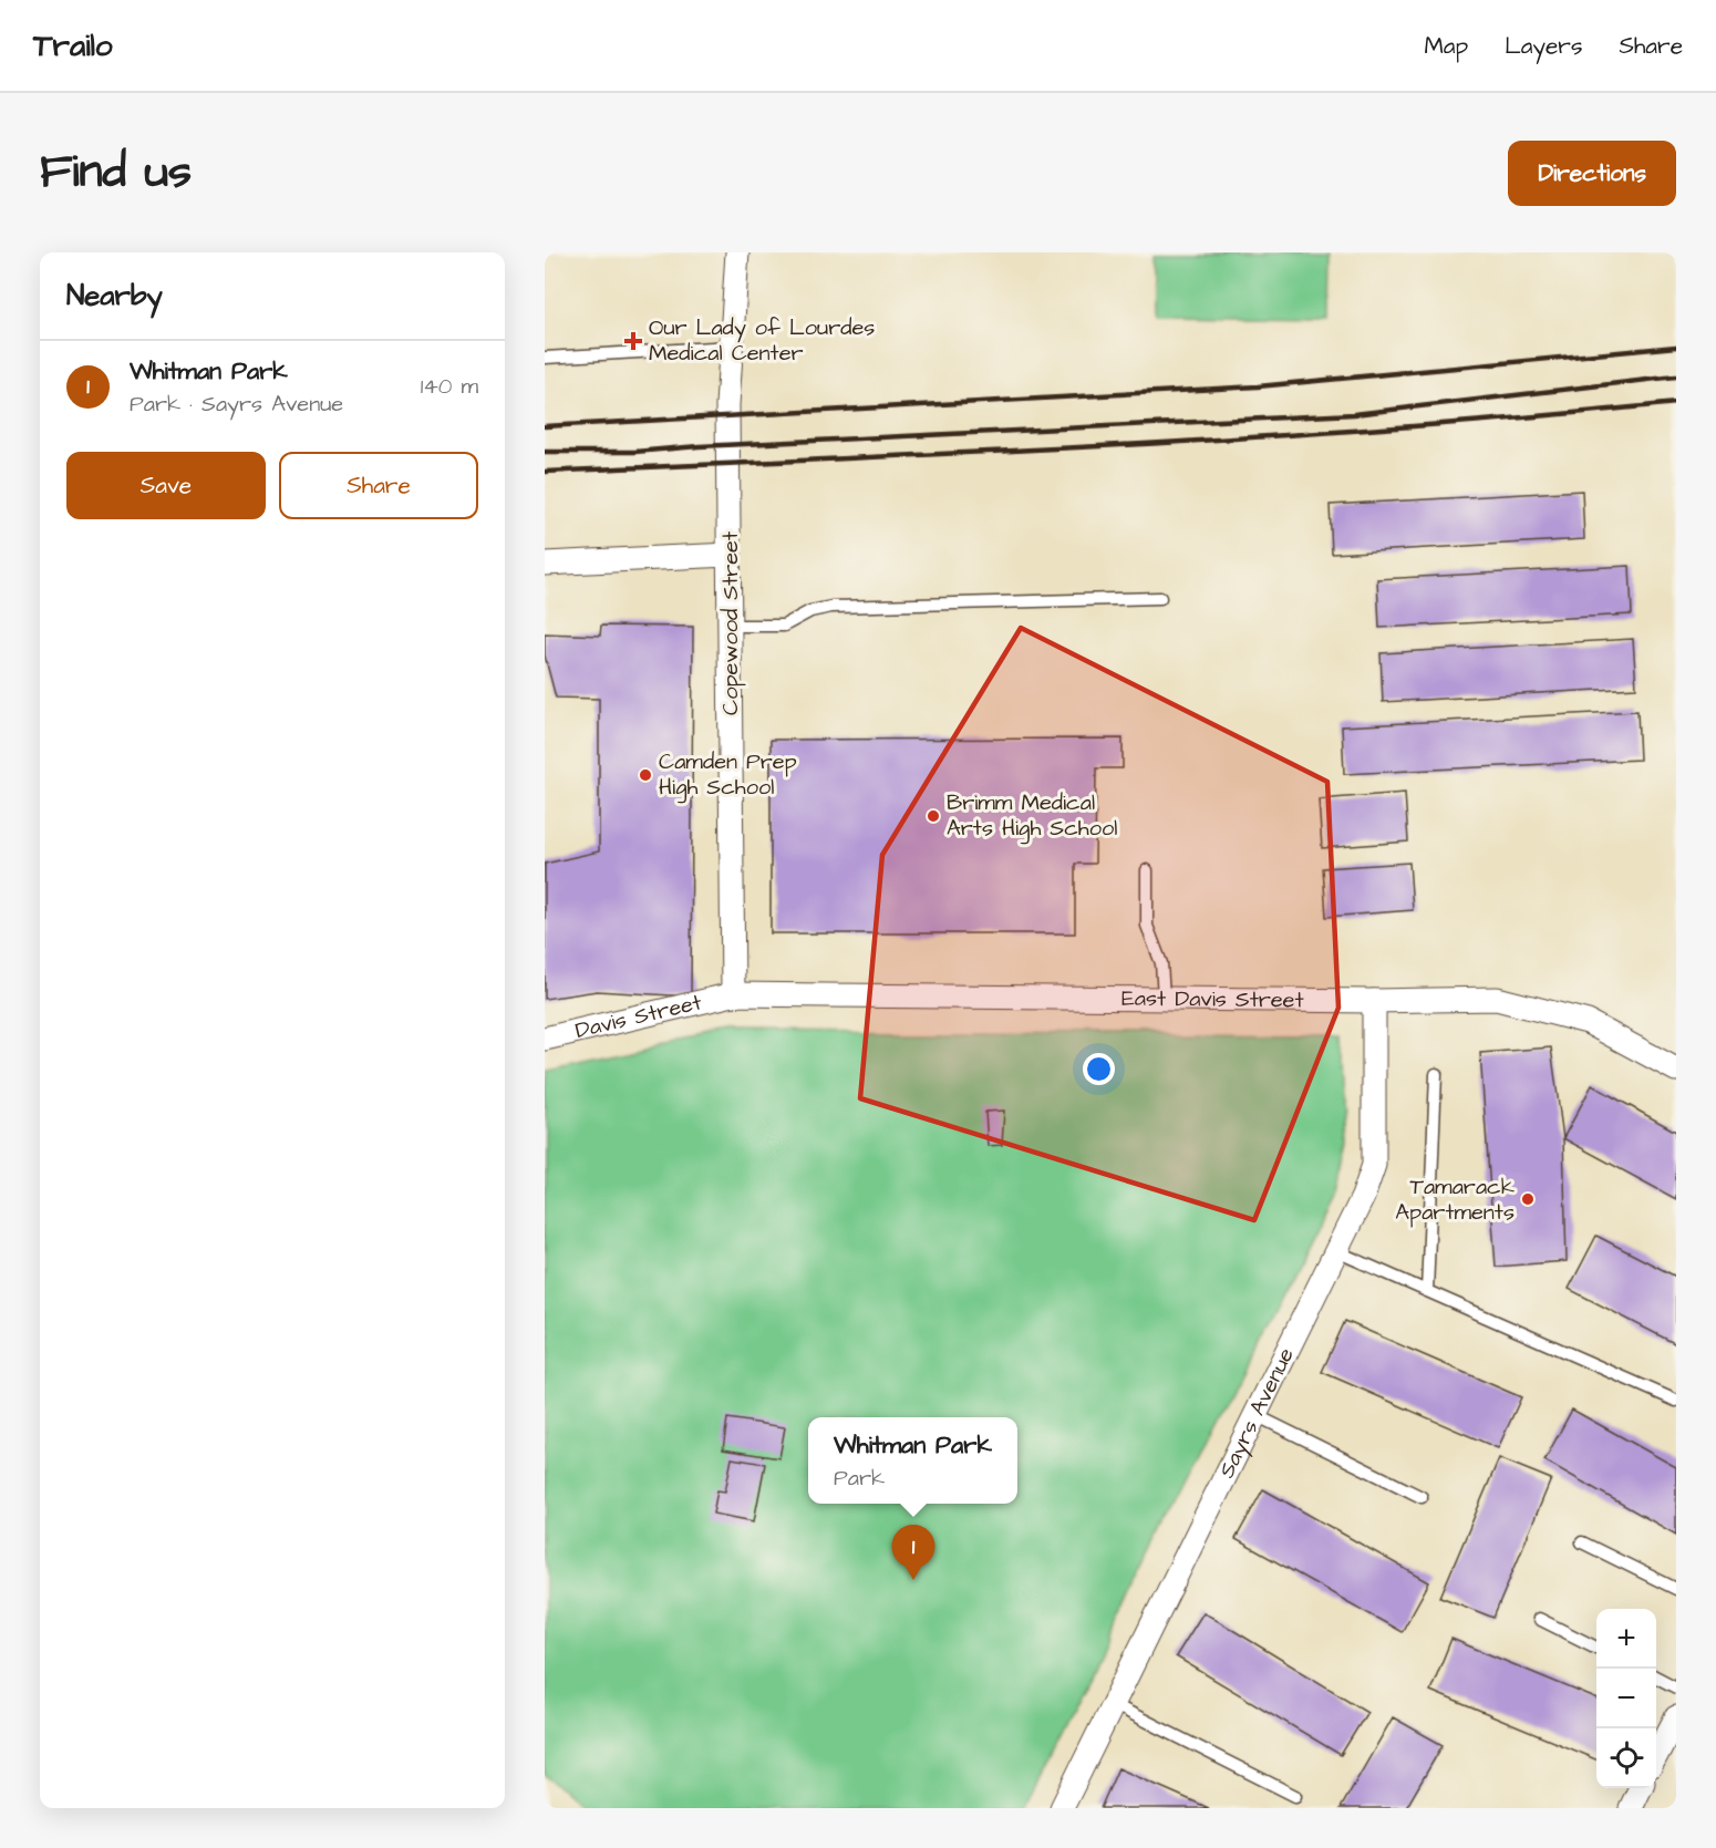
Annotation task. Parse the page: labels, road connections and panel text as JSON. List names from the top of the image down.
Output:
{
  "streets": {
    "street": [
      "Copewood Street",
      "East Davis Street",
      "Davis Street",
      "Sayrs Avenue"
    ]
  },
  "crossings": [
    ["Copewood Street", "East Davis Street"],
    ["Copewood Street", "Davis Street"],
    ["East Davis Street", "Davis Street"],
    ["East Davis Street", "Sayrs Avenue"]
  ],
  "places": {
    "health": ["Our Lady of Lourdes Medical Center"],
    "other": ["Camden Prep High School", "Brimm Medical Arts High School", "Tamarack Apartments"]
  },
  "page": {
    "header": "Trailo",
    "nav": ["Map", "Layers", "Share"],
    "title": "Find us",
    "buttons": [
      "Directions",
      ["Save", "Share"]
    ],
    "heading": "Nearby",
    "list": [
      {
        "mark": "1",
        "name": "Whitman Park",
        "note": "Park · Sayrs Avenue",
        "value": "140 m"
      }
    ],
    "popup": ["Whitman Park", "Park"],
    "pins": "1",
    "map_buttons": ["+", "−"]
  }
}
